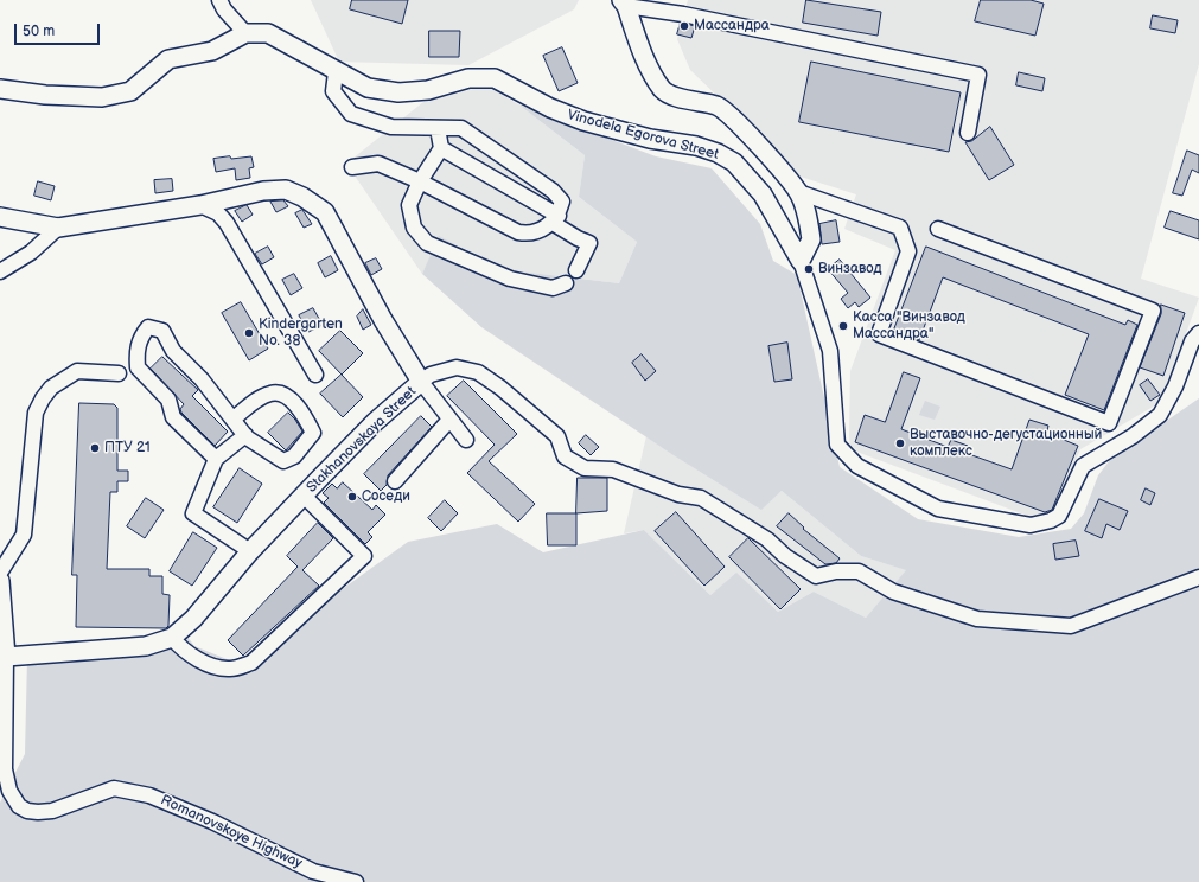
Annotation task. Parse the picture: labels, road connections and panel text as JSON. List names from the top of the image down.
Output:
{
  "streets": {
    "main road": ["Vinodela Egorova Street", "Stakhanovskaya Street"],
    "street": ["Romanovskoye Highway"]
  },
  "crossings": [
    ["Stakhanovskaya Street", "Romanovskoye Highway"]
  ],
  "places": [
    "Массандра",
    "Винзавод",
    "Касса \"Винзавод Массандра\"",
    "Kindergarten No. 38",
    "Выставочно-дегустационный комплекс",
    "ПТУ 21",
    "Соседи"
  ],
  "scale_bar": "50 m"
}
